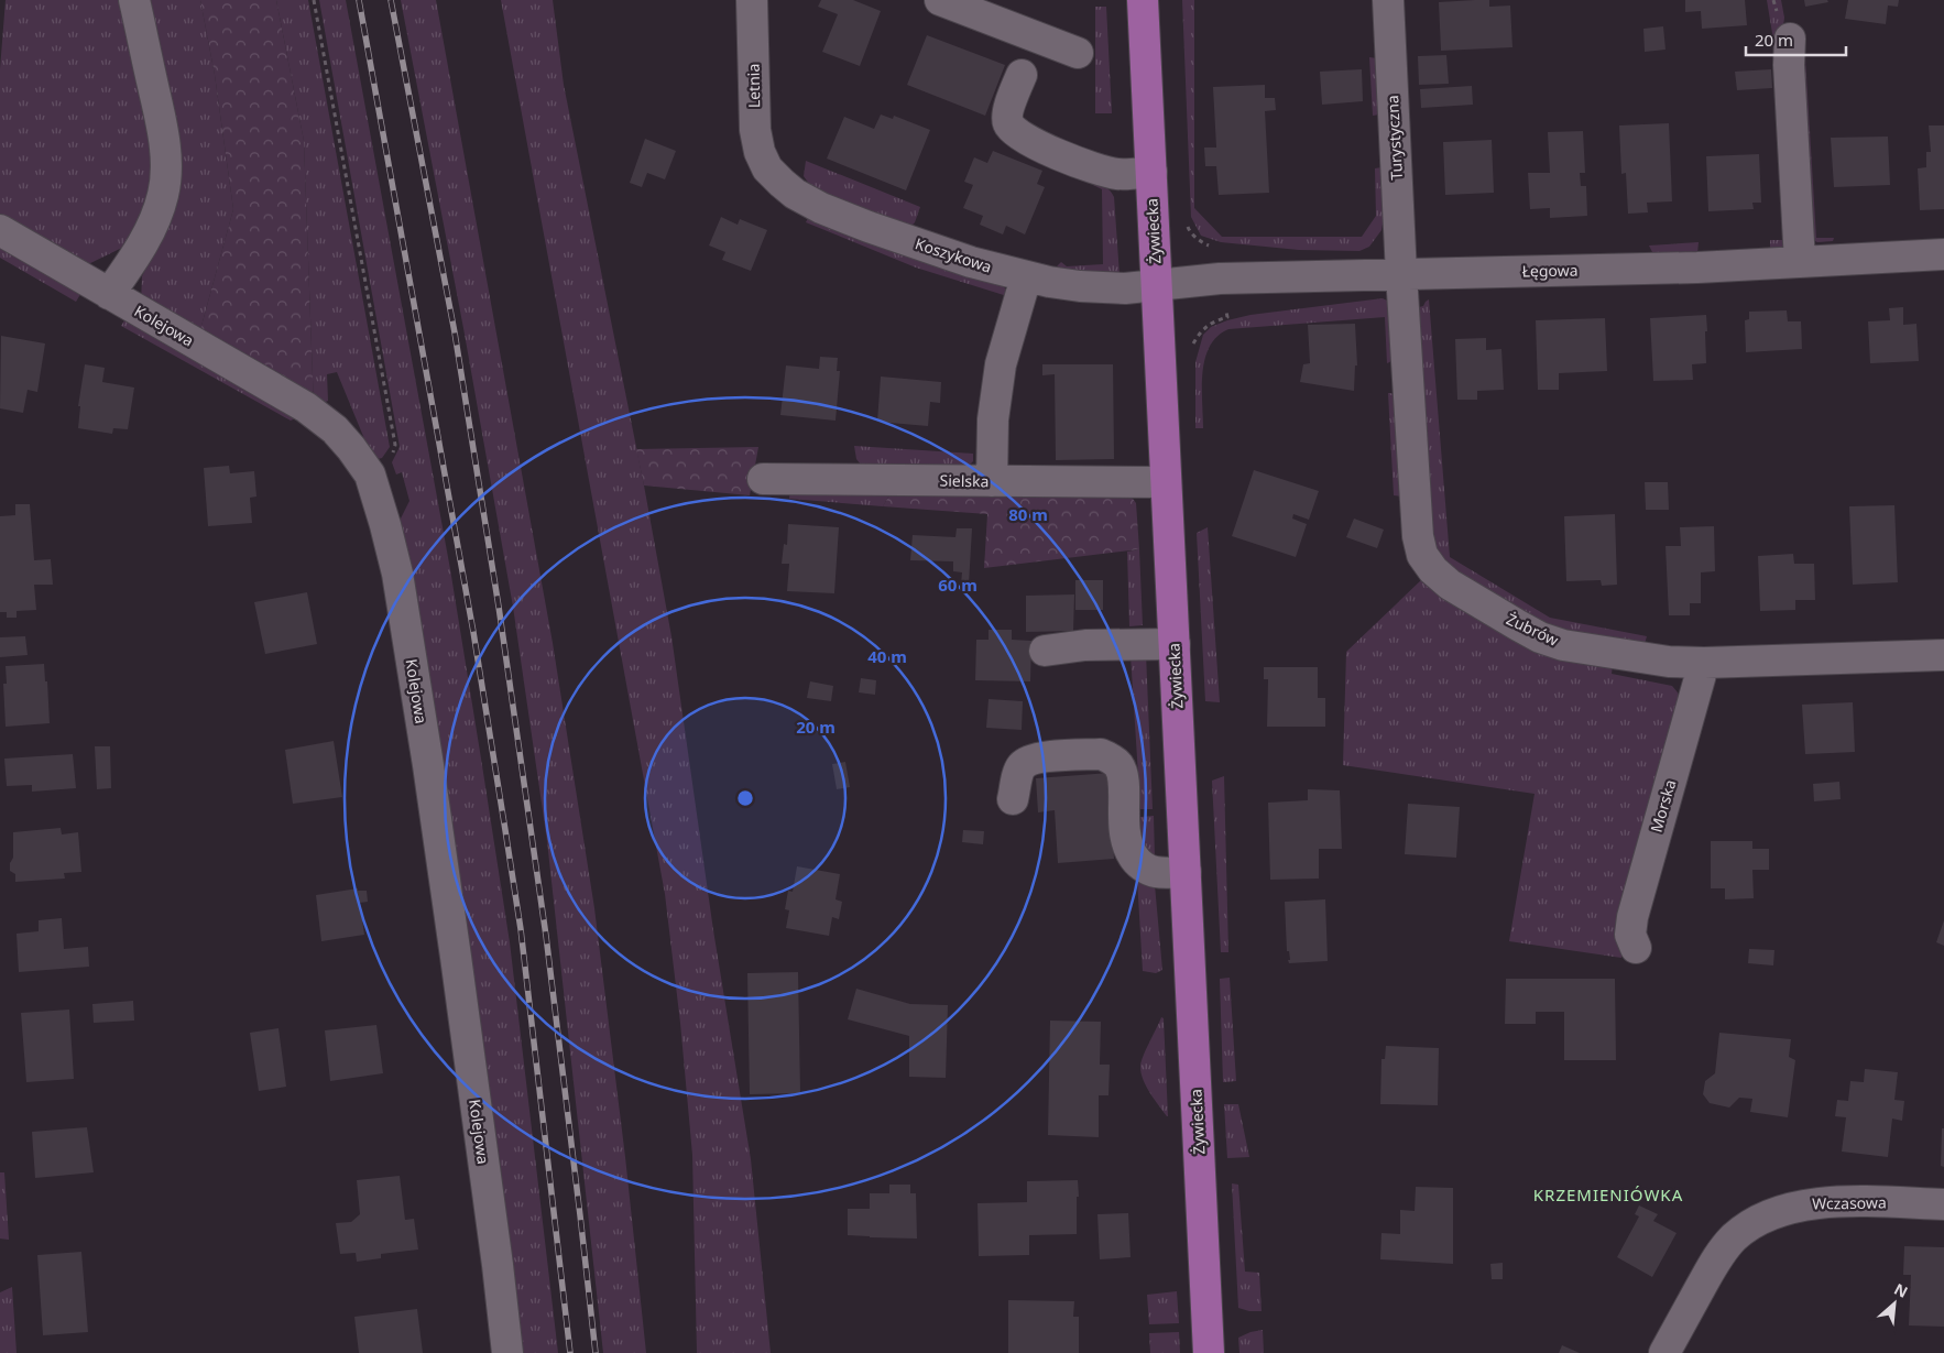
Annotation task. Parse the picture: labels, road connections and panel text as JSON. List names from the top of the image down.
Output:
{
  "streets": {
    "main road": ["Żywiecka"],
    "street": [
      "Letnia",
      "Turystyczna",
      "Koszykowa",
      "Łęgowa",
      "Kolejowa",
      "Sielska",
      "Żubrów",
      "Morska",
      "Wczasowa"
    ]
  },
  "crossings": [
    ["Letnia", "Koszykowa"],
    ["Turystyczna", "Łęgowa"],
    ["Turystyczna", "Żubrów"],
    ["Żywiecka", "Koszykowa"],
    ["Żywiecka", "Łęgowa"],
    ["Żywiecka", "Sielska"],
    ["Koszykowa", "Łęgowa"],
    ["Łęgowa", "Żubrów"],
    ["Żubrów", "Morska"]
  ],
  "districts": ["KRZEMIENIÓWKA"],
  "scale_bar": "20 m",
  "north": "top right",
  "rings": [
    "80 m",
    "60 m",
    "40 m",
    "20 m"
  ]
}
